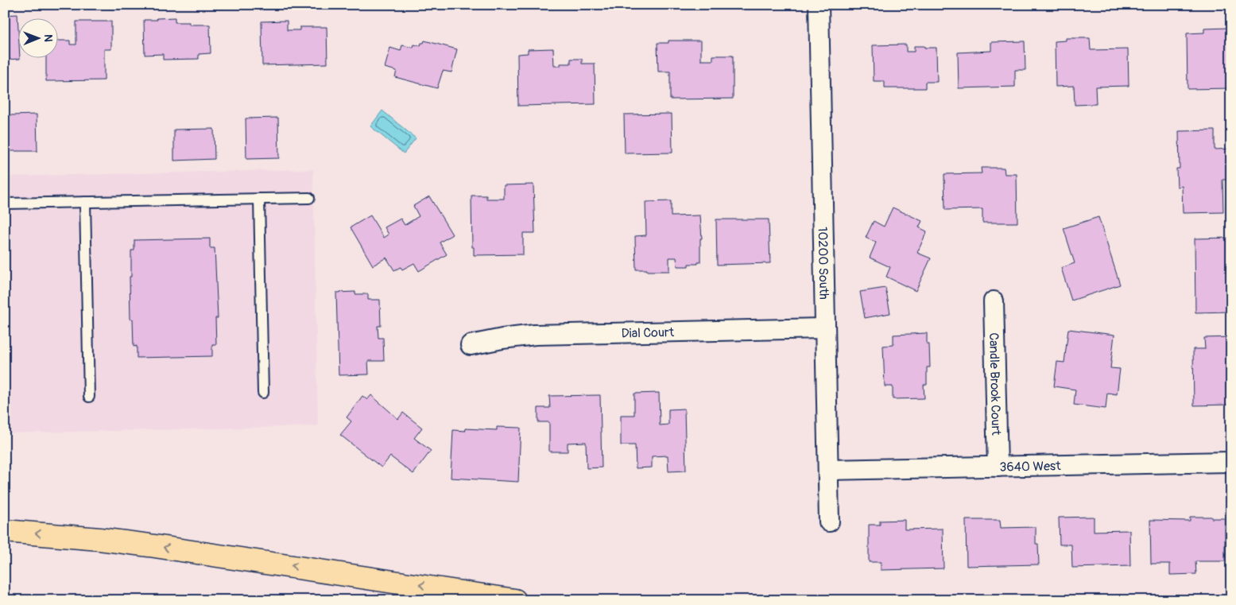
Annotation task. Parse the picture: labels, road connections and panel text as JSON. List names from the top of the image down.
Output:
{
  "streets": {
    "street": [
      "10200 South",
      "Dial Court",
      "Candle Brook Court",
      "3640 West"
    ]
  },
  "crossings": [
    ["10200 South", "Dial Court"],
    ["10200 South", "3640 West"],
    ["Candle Brook Court", "3640 West"]
  ],
  "north": "right"
}
